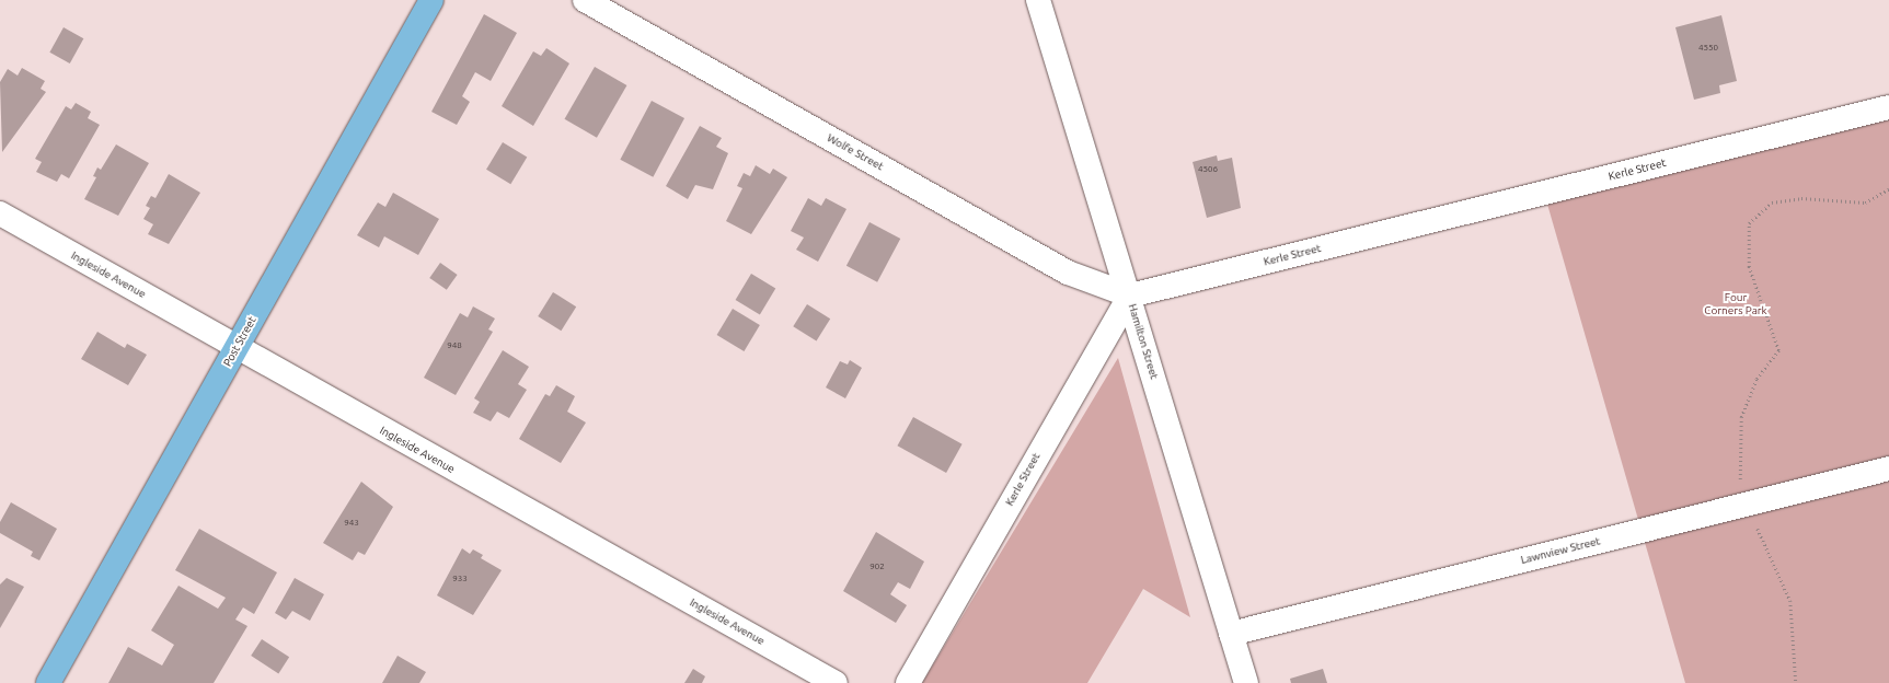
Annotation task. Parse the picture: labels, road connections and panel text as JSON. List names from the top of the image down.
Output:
{
  "streets": {
    "main road": ["Post Street"],
    "street": [
      "Wolfe Street",
      "Kerle Street",
      "Ingleside Avenue",
      "Hamilton Street",
      "Lawnview Street"
    ]
  },
  "crossings": [
    ["Wolfe Street", "Kerle Street"],
    ["Wolfe Street", "Hamilton Street"],
    ["Kerle Street", "Hamilton Street"],
    ["Ingleside Avenue", "Post Street"],
    ["Hamilton Street", "Lawnview Street"]
  ],
  "parks": ["Four Corners Park"],
  "house_numbers": [
    "4550",
    "4506",
    "948",
    "943",
    "902",
    "933"
  ]
}
